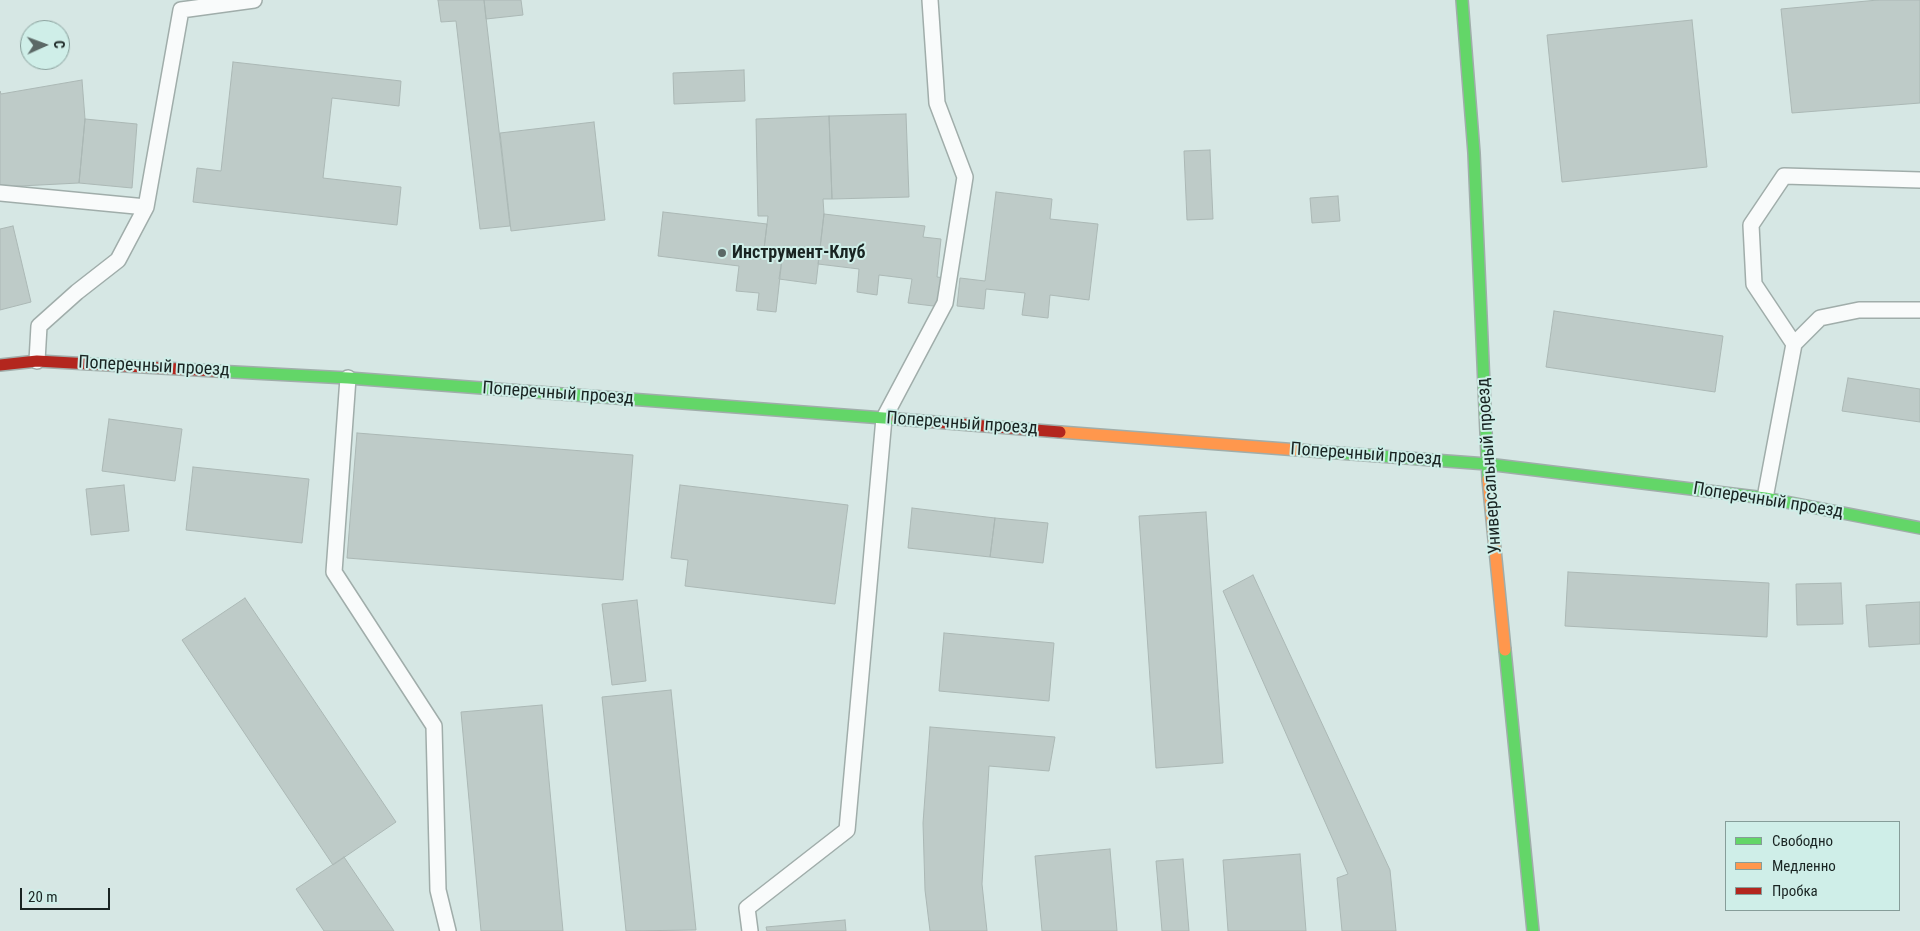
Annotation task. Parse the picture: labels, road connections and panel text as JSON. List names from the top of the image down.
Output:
{
  "streets": {
    "street": ["Поперечный проезд", "Универсальный проезд"]
  },
  "crossings": [
    ["Поперечный проезд", "Универсальный проезд"]
  ],
  "places": ["Инструмент-Клуб"],
  "legend": ["Свободно", "Медленно", "Пробка"],
  "scale_bar": "20 m",
  "north": "right"
}
